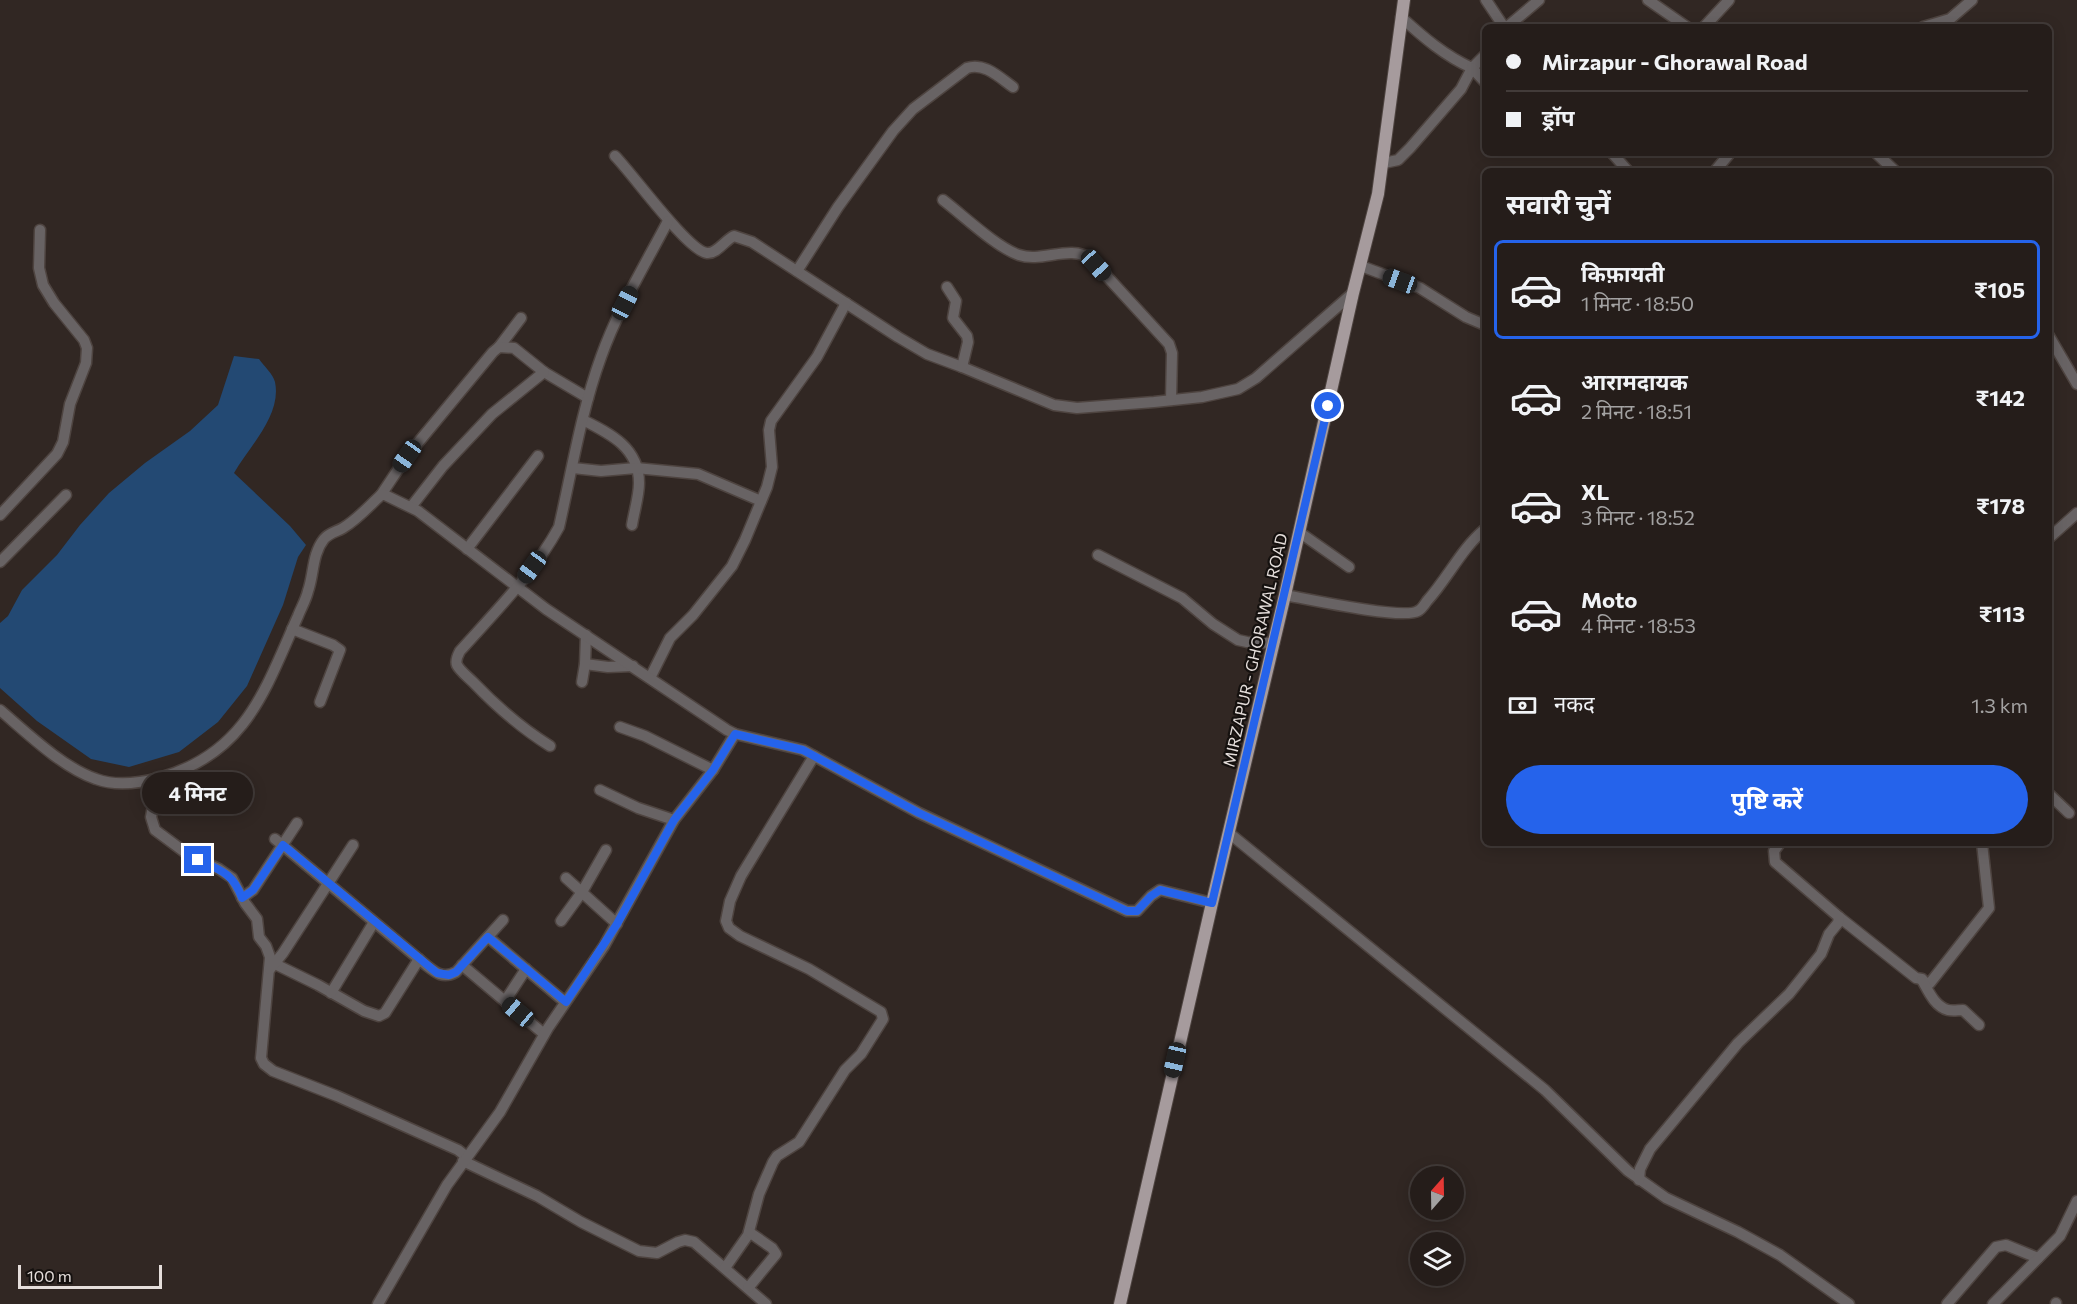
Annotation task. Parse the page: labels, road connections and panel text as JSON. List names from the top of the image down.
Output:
{
  "streets": {
    "main road": ["MIRZAPUR - GHORAWAL ROAD"]
  },
  "scale_bar": "100 m",
  "north": "top",
  "page": {
    "banner": ["Mirzapur - Ghorawal Road", "ड्रॉप"],
    "heading": "सवारी चुनें",
    "list": [
      {
        "name": "किफ़ायती",
        "note": "1 मिनट · 18:50",
        "value": "₹105"
      },
      {
        "name": "आरामदायक",
        "note": "2 मिनट · 18:51",
        "value": "₹142"
      },
      {
        "name": "XL",
        "note": "3 मिनट · 18:52",
        "value": "₹178"
      },
      {
        "name": "Moto",
        "note": "4 मिनट · 18:53",
        "value": "₹113"
      }
    ],
    "pay": ["नकद", "1.3 km"],
    "buttons": "पुष्टि करें",
    "bubble": "4 मिनट",
    "scale": "100 m"
  }
}
